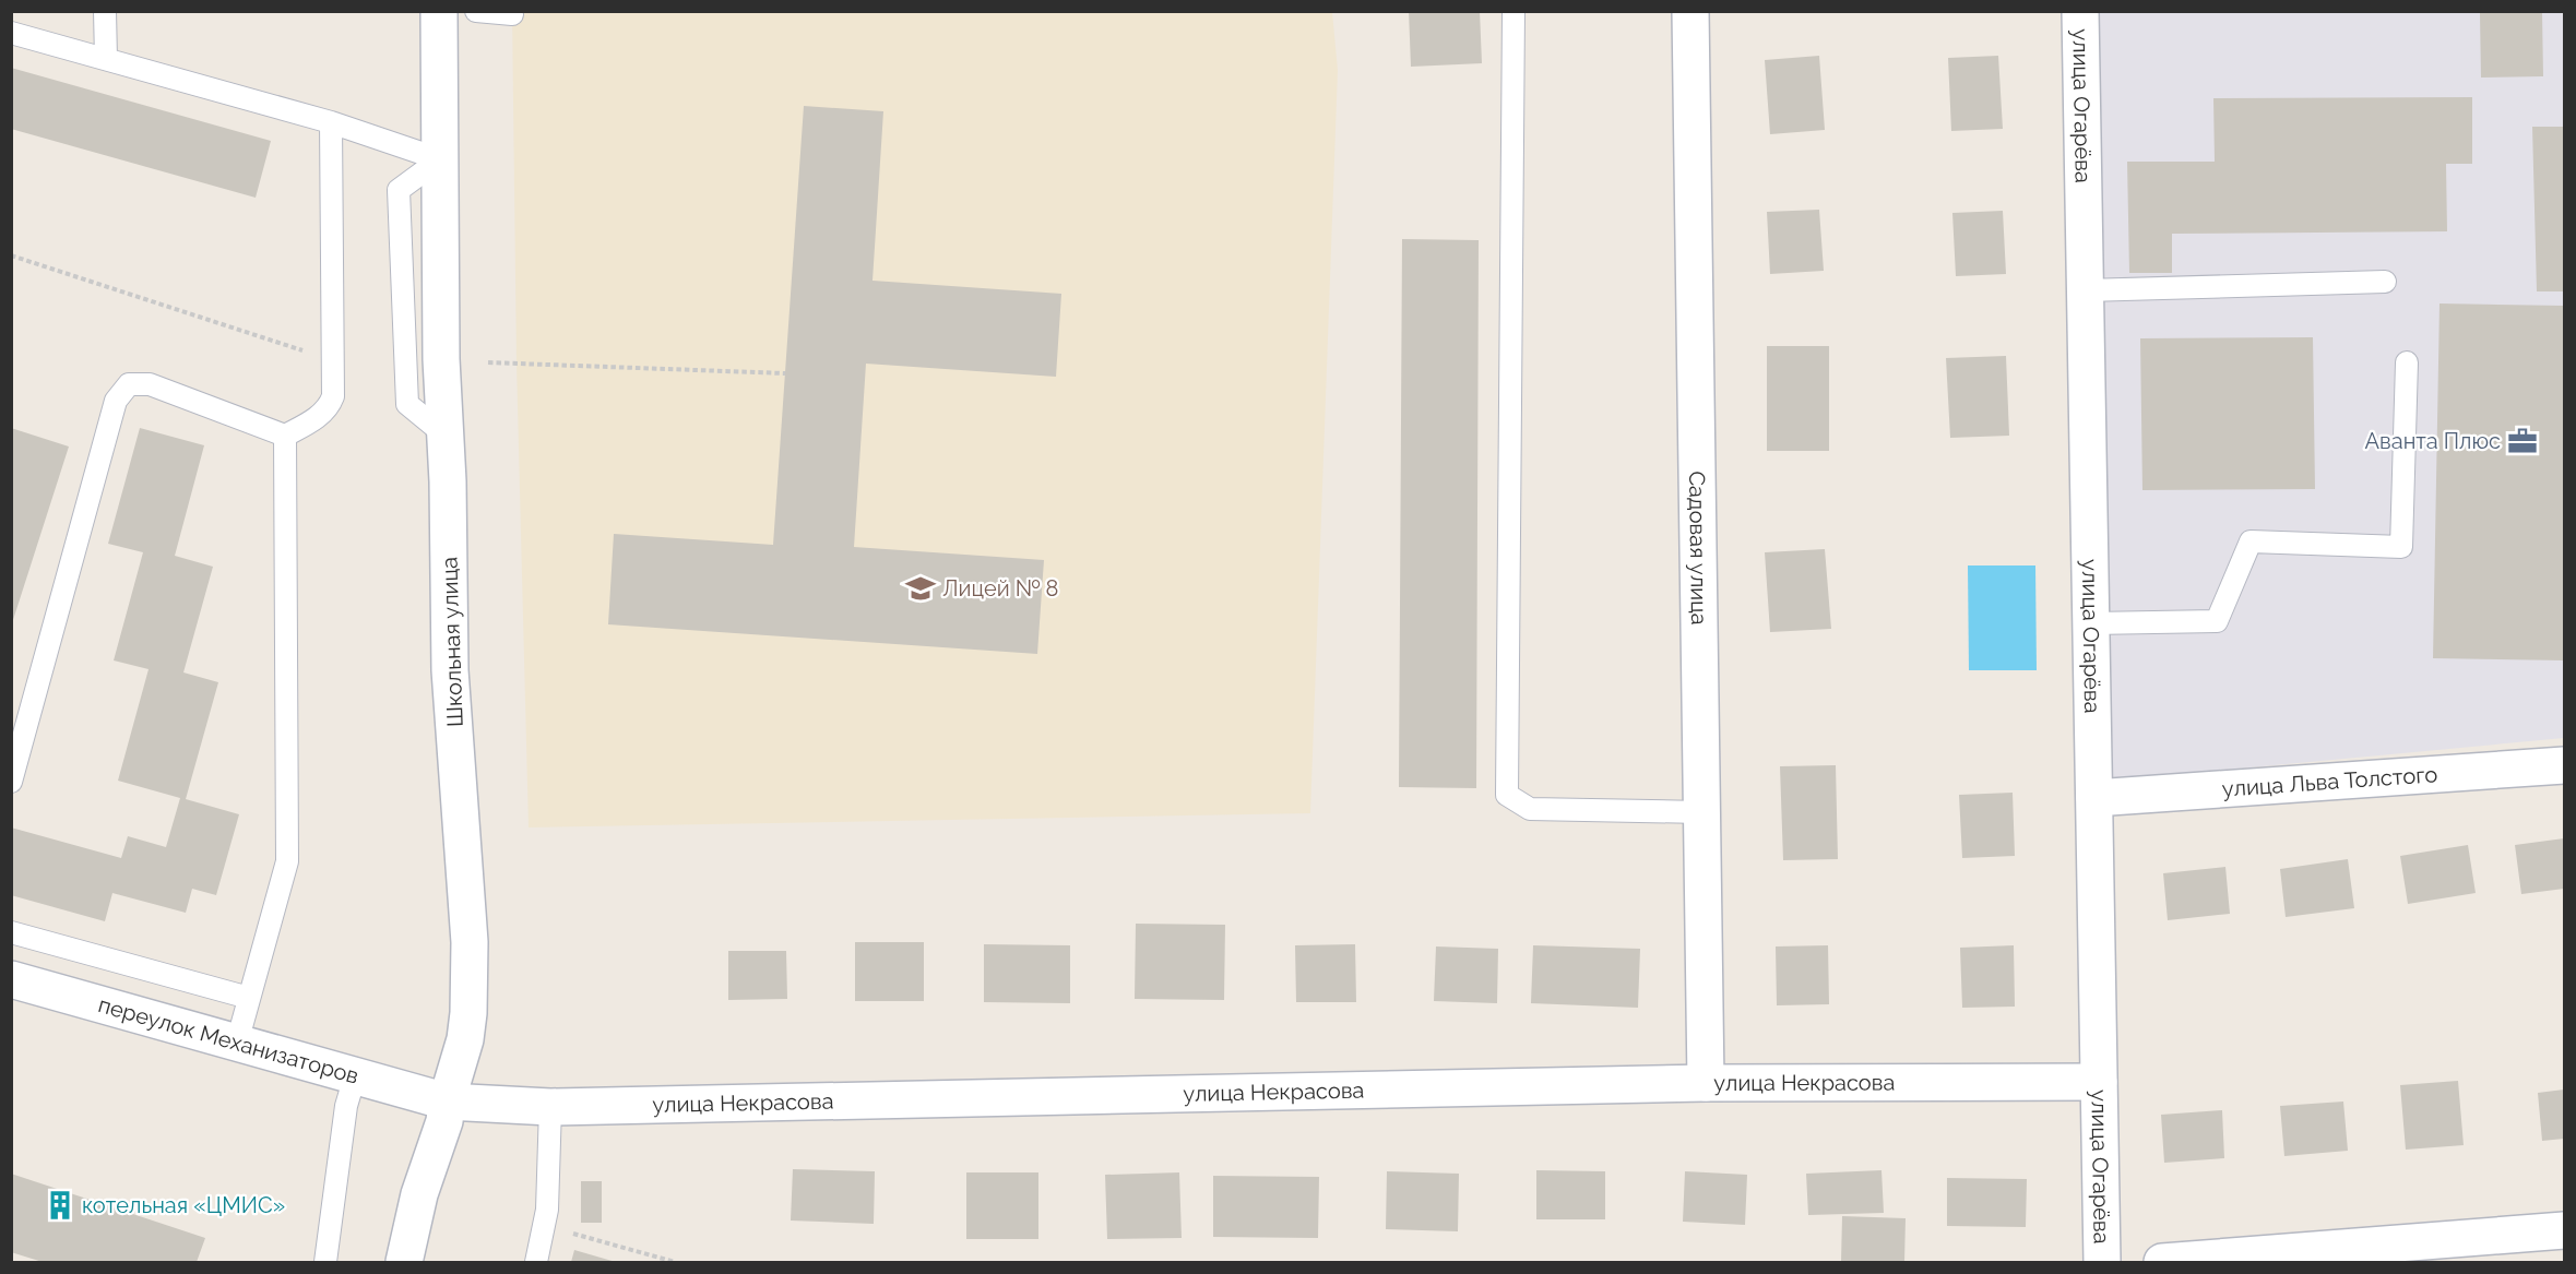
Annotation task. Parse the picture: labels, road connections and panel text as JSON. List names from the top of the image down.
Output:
{
  "streets": {
    "street": [
      "улица Огарёва",
      "Садовая улица",
      "Школьная улица",
      "улица Льва Толстого",
      "переулок Механизаторов",
      "улица Некрасова"
    ]
  },
  "crossings": [
    ["улица Огарёва", "улица Льва Толстого"],
    ["улица Огарёва", "улица Некрасова"],
    ["Садовая улица", "улица Некрасова"],
    ["Школьная улица", "переулок Механизаторов"],
    ["Школьная улица", "улица Некрасова"],
    ["переулок Механизаторов", "улица Некрасова"]
  ],
  "places": {
    "office": ["Аванта Плюс"],
    "school or university": ["Лицей № 8"],
    "building": ["котельная «ЦМИС»"]
  }
}
